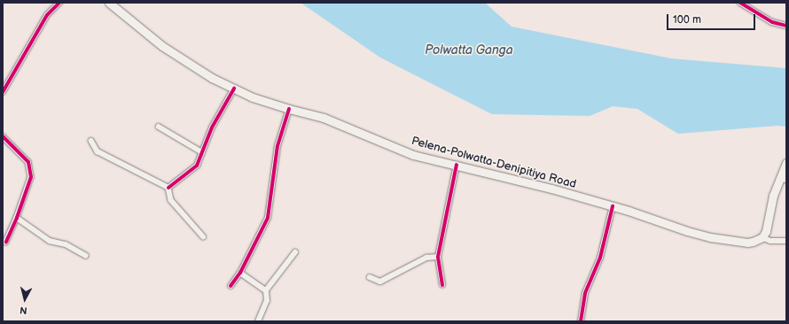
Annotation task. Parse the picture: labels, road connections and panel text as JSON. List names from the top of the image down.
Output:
{
  "streets": {
    "main road": ["Pelena-Polwatta-Denipitiya Road"]
  },
  "water": ["Polwatta Ganga"],
  "scale_bar": "100 m",
  "north": "bottom"
}
